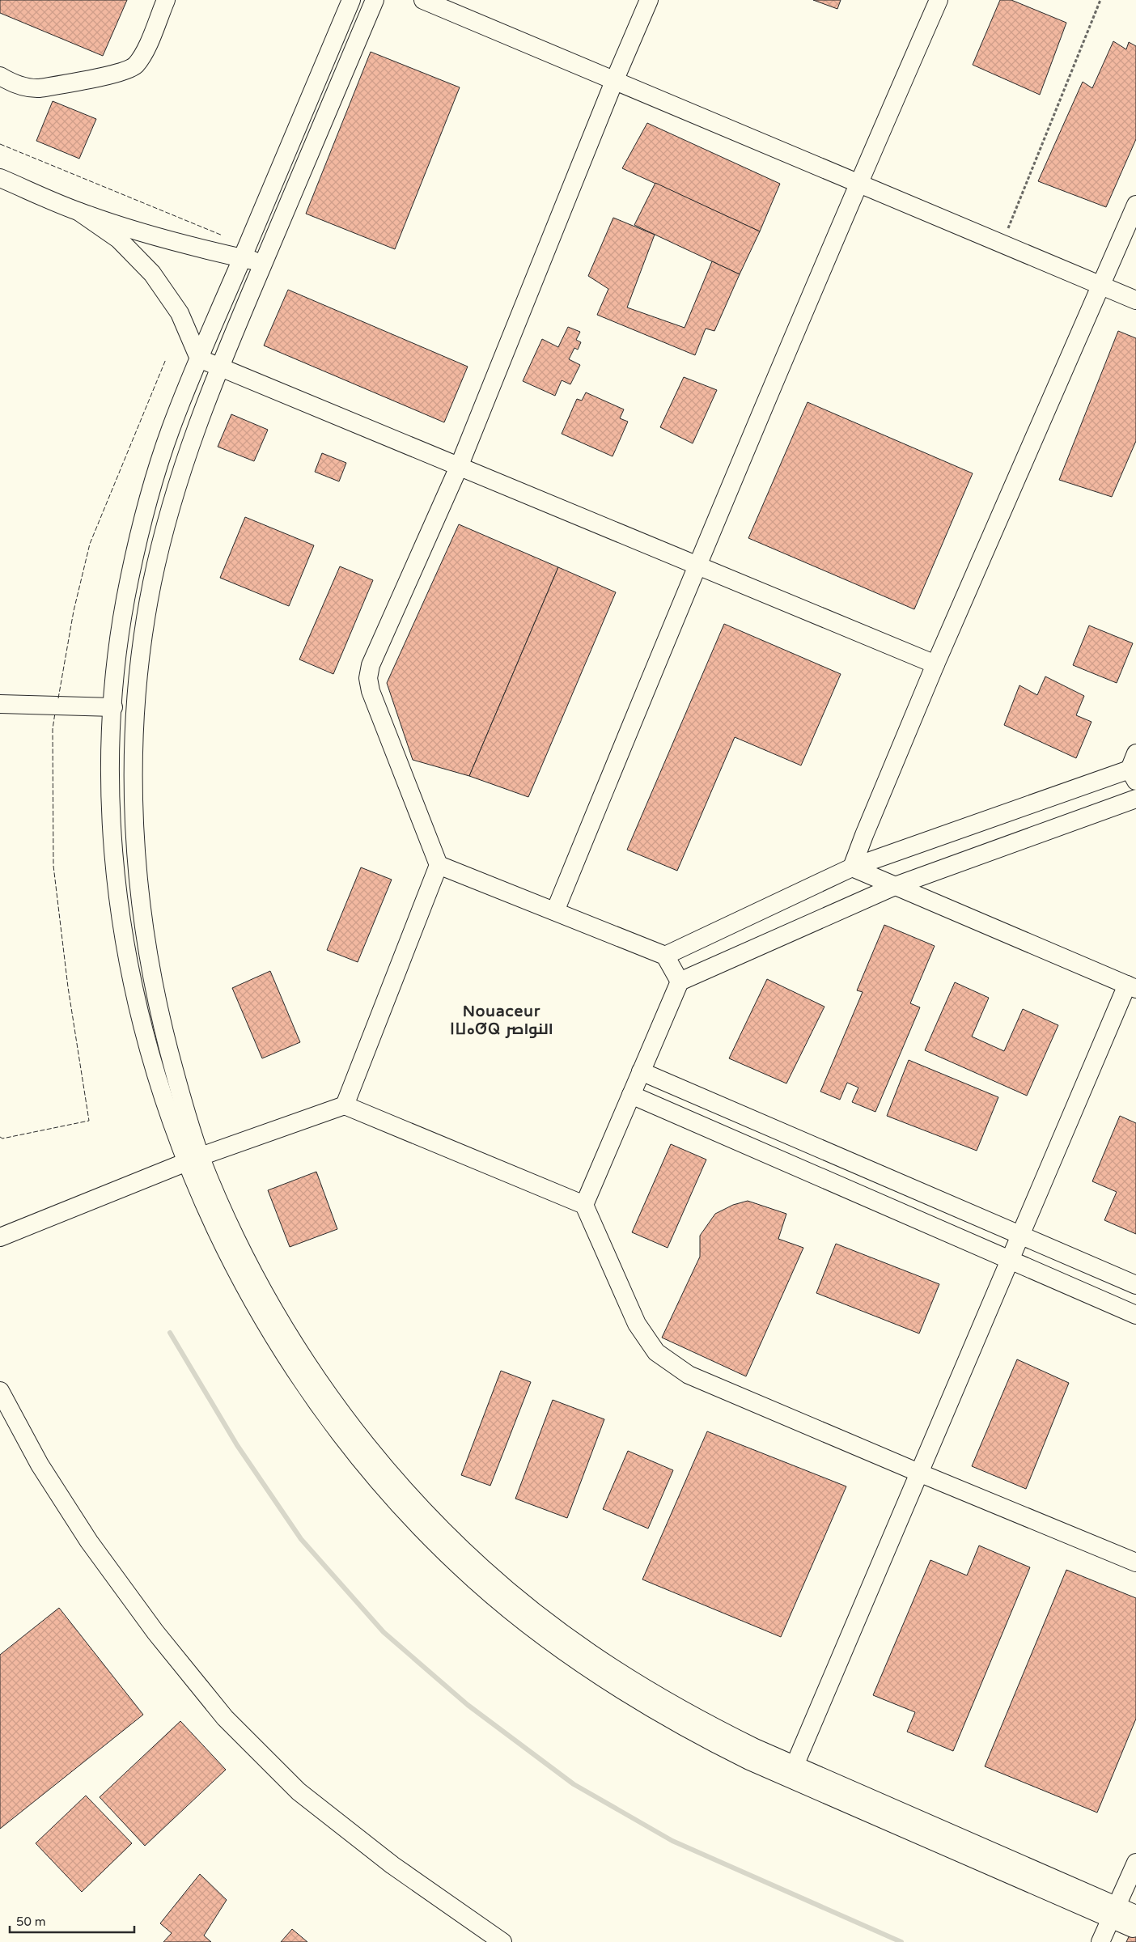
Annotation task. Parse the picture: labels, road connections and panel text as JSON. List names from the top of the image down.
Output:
{
  "districts": ["Nouaceur ⵏⵡⴰⵚⵕ النواصر"],
  "scale_bar": "50 m"
}
